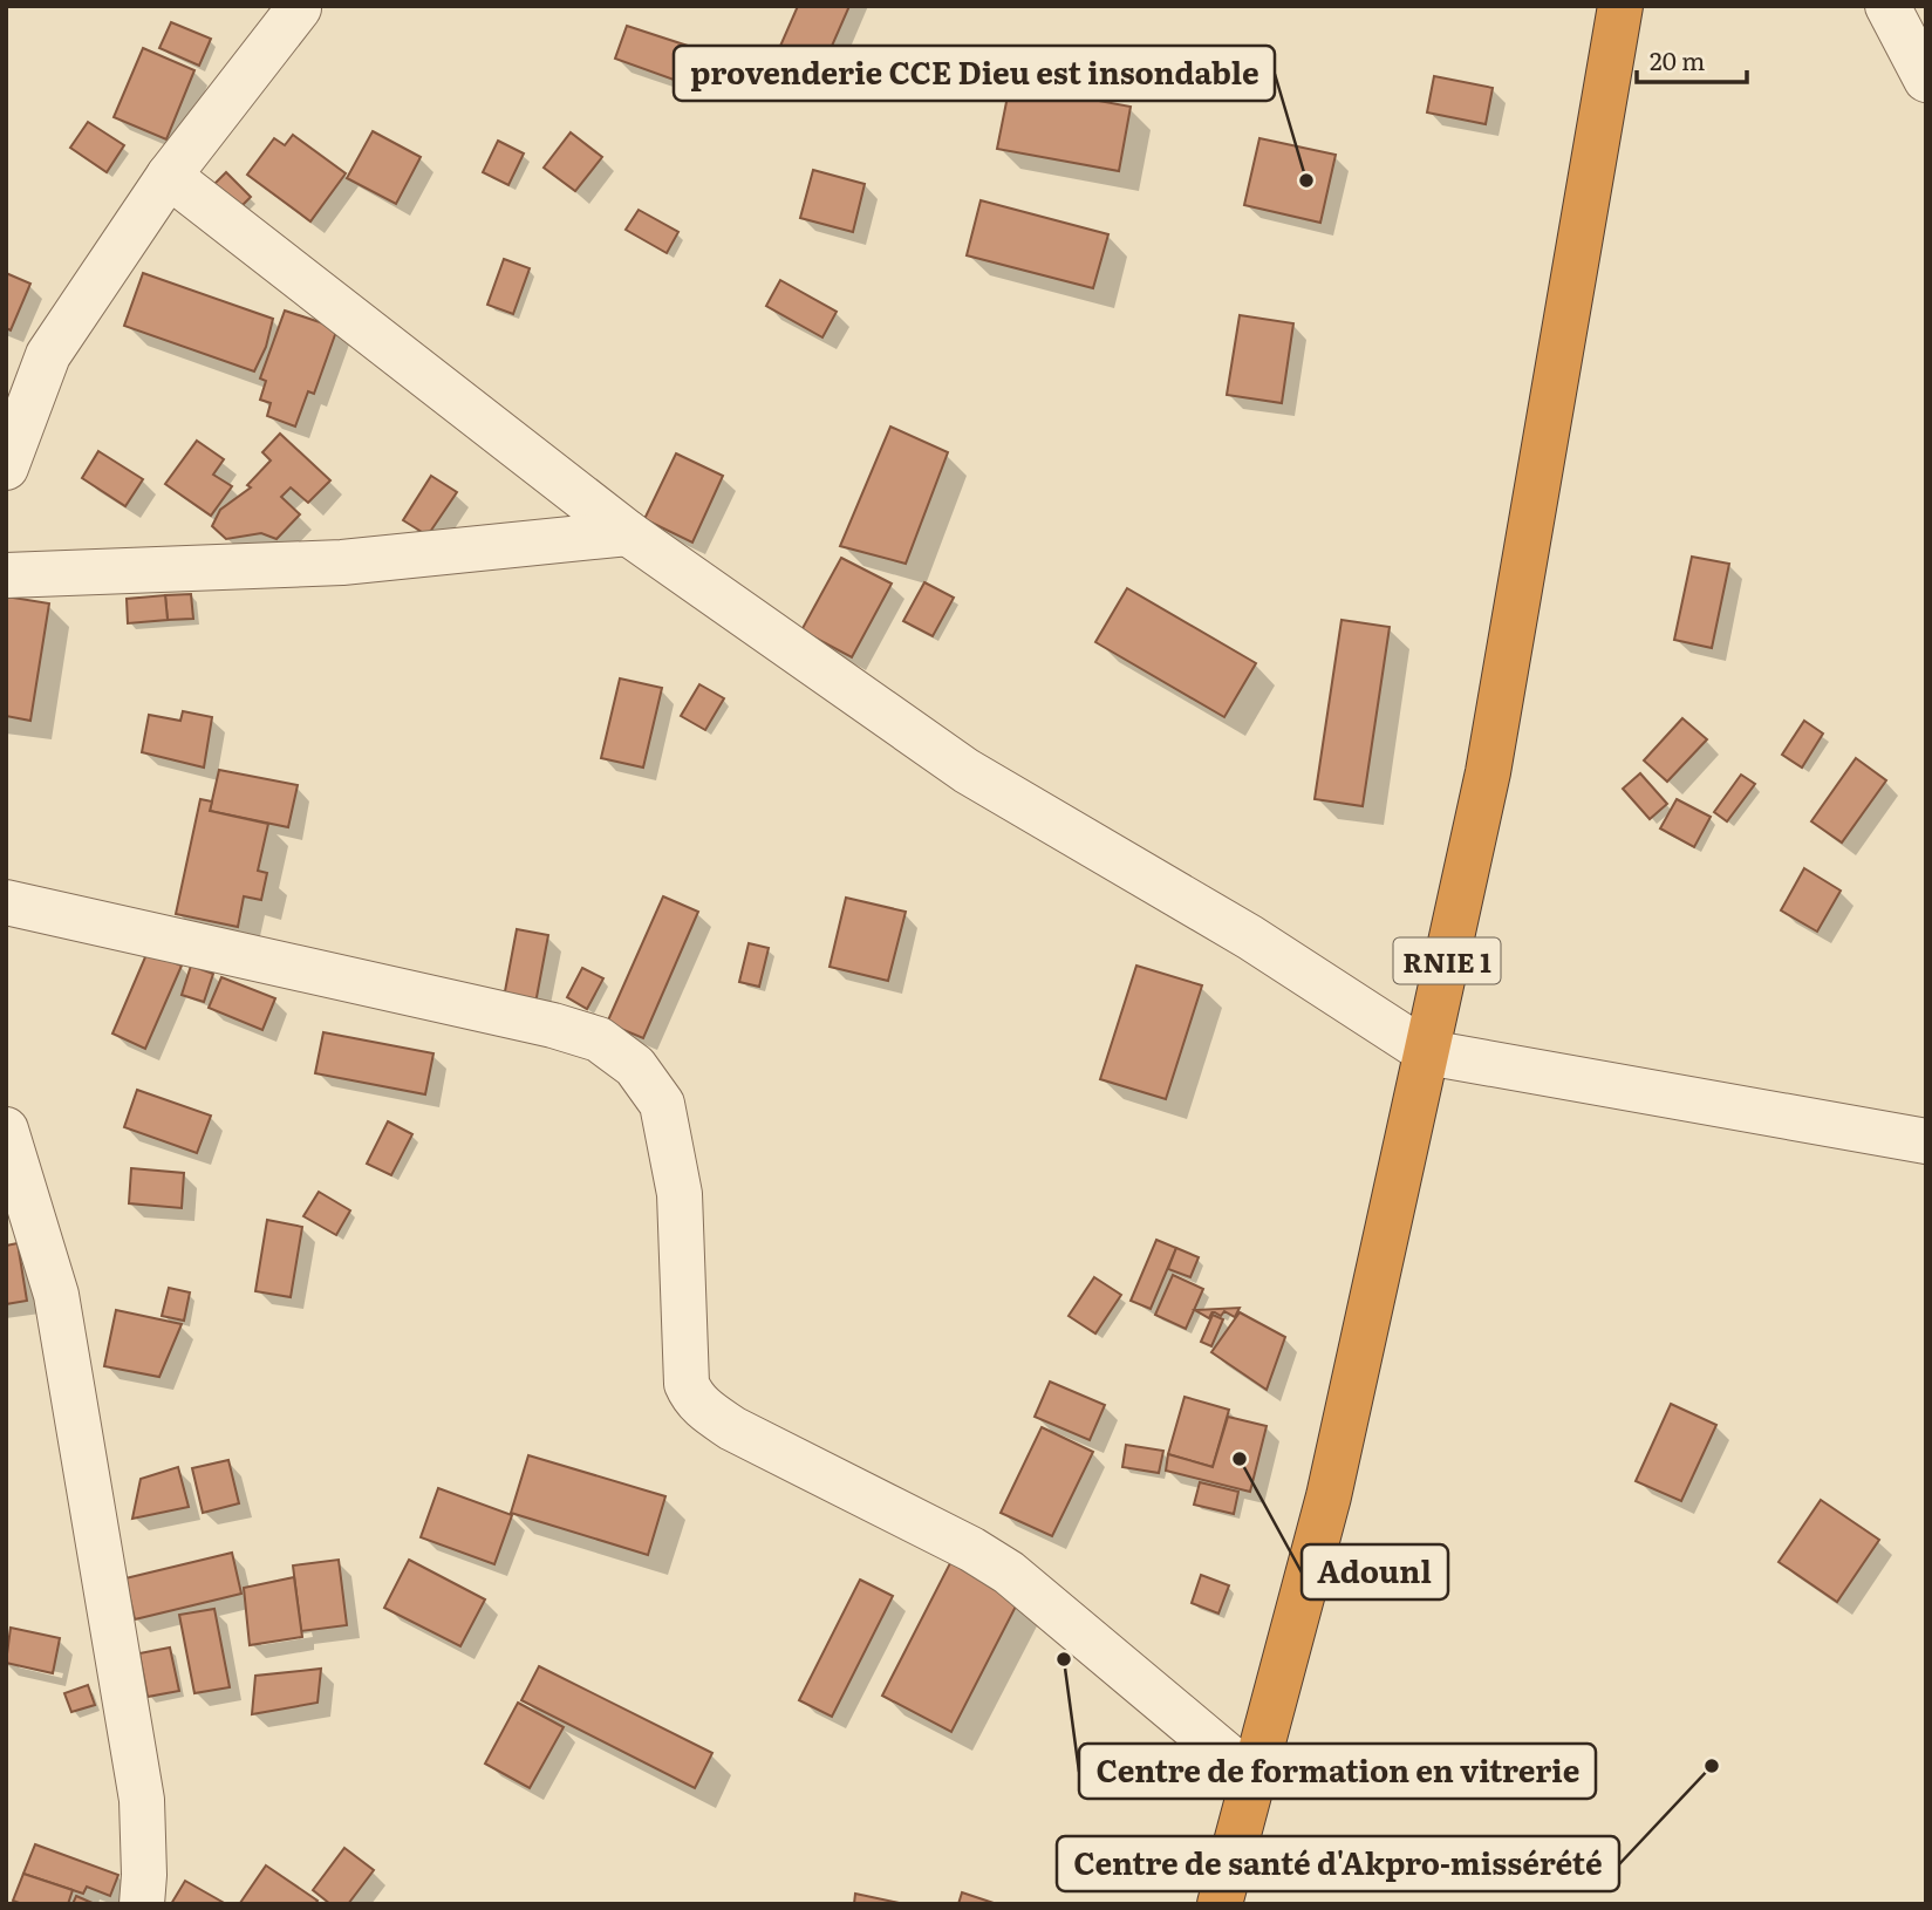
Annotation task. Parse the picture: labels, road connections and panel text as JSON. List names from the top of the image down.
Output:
{
  "streets": {
    "highway": ["RNIE 1"]
  },
  "places": [
    "provenderie CCE Dieu est insondable",
    "Adounl",
    "Centre de formation en vitrerie",
    "Centre de santé d'Akpro-missérété"
  ],
  "scale_bar": "20 m"
}
